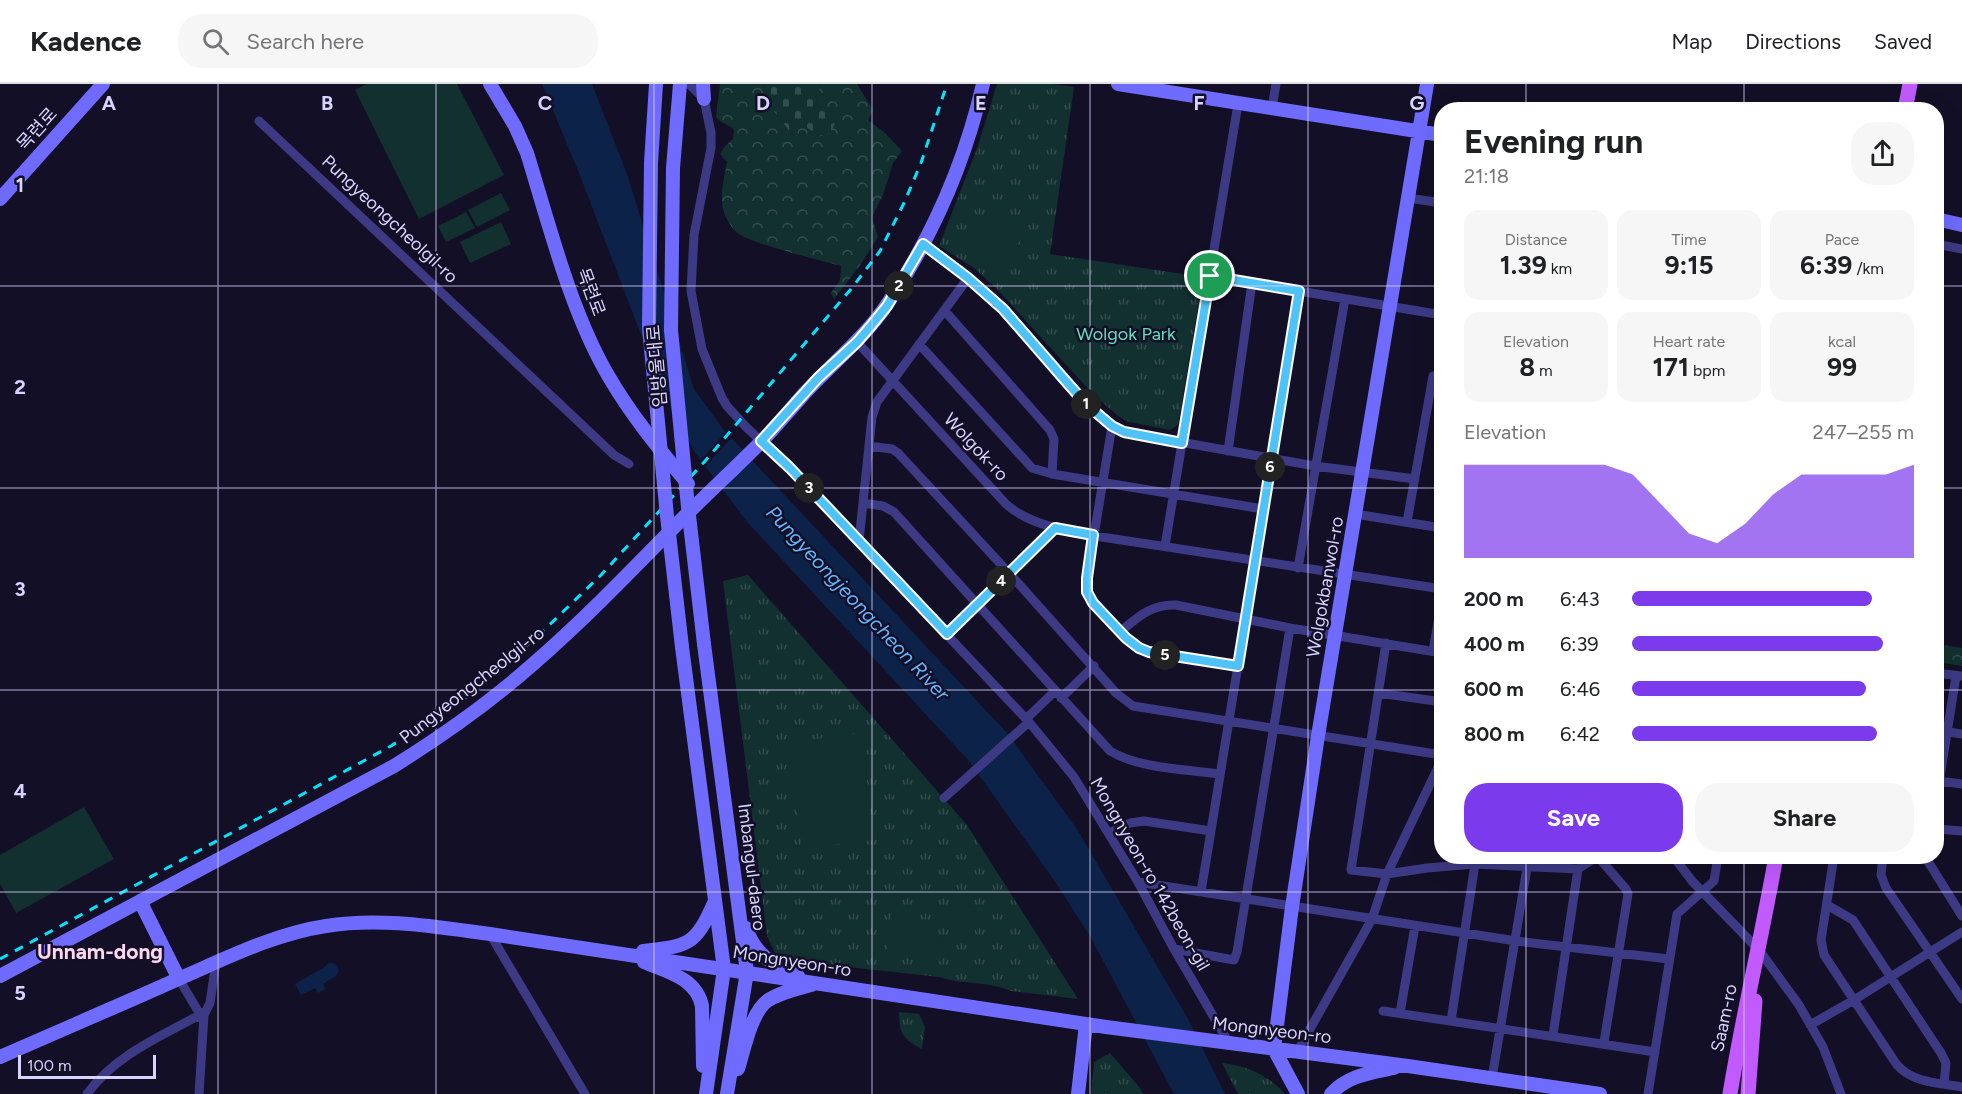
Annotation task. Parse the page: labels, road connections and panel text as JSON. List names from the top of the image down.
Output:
{
  "streets": {
    "main road": [
      "목련로",
      "Pungyeongcheolgil-ro",
      "임방울대로",
      "Wolgokbanwol-ro",
      "Imbangul-daero",
      "Mongnyeon-ro",
      "Saam-ro"
    ],
    "street": ["Wolgok-ro", "Mongnyeon-ro 142beon-gil"]
  },
  "crossings": [
    ["목련로", "Pungyeongcheolgil-ro"],
    ["Pungyeongcheolgil-ro", "Mongnyeon-ro 142beon-gil"],
    ["임방울대로", "Imbangul-daero"],
    ["Wolgok-ro", "Wolgokbanwol-ro"],
    ["Wolgokbanwol-ro", "Mongnyeon-ro"],
    ["Imbangul-daero", "Mongnyeon-ro"],
    ["Mongnyeon-ro 142beon-gil", "Mongnyeon-ro"]
  ],
  "districts": ["Unnam-dong"],
  "water": ["Pungyeongjeongcheon River"],
  "parks": ["Wolgok Park"],
  "scale_bar": "100 m",
  "page": {
    "header": "Kadence",
    "search": "Search here",
    "nav": ["Map", "Directions", "Saved"],
    "heading": ["Evening run", "21:18"],
    "stats": [
      ["Distance", "1.39 km"],
      ["Time", "9:15"],
      ["Pace", "6:39 /km"],
      ["Elevation", "8 m"],
      ["Heart rate", "171 bpm"],
      ["kcal", "99"]
    ],
    "pins": [
      "2",
      "1",
      "6",
      "3",
      "4",
      "5"
    ],
    "chart": ["Elevation", "247–255 m"],
    "list": [
      {
        "name": "200 m",
        "note": "6:43"
      },
      {
        "name": "400 m",
        "note": "6:39"
      },
      {
        "name": "600 m",
        "note": "6:46"
      },
      {
        "name": "800 m",
        "note": "6:42"
      }
    ],
    "buttons": ["Save", "Share"],
    "scale": "100 m"
  },
  "grid": {
    "columns": [
      "A",
      "B",
      "C",
      "D",
      "E",
      "F",
      "G"
    ],
    "rows": [
      "1",
      "2",
      "3",
      "4",
      "5"
    ]
  }
}
